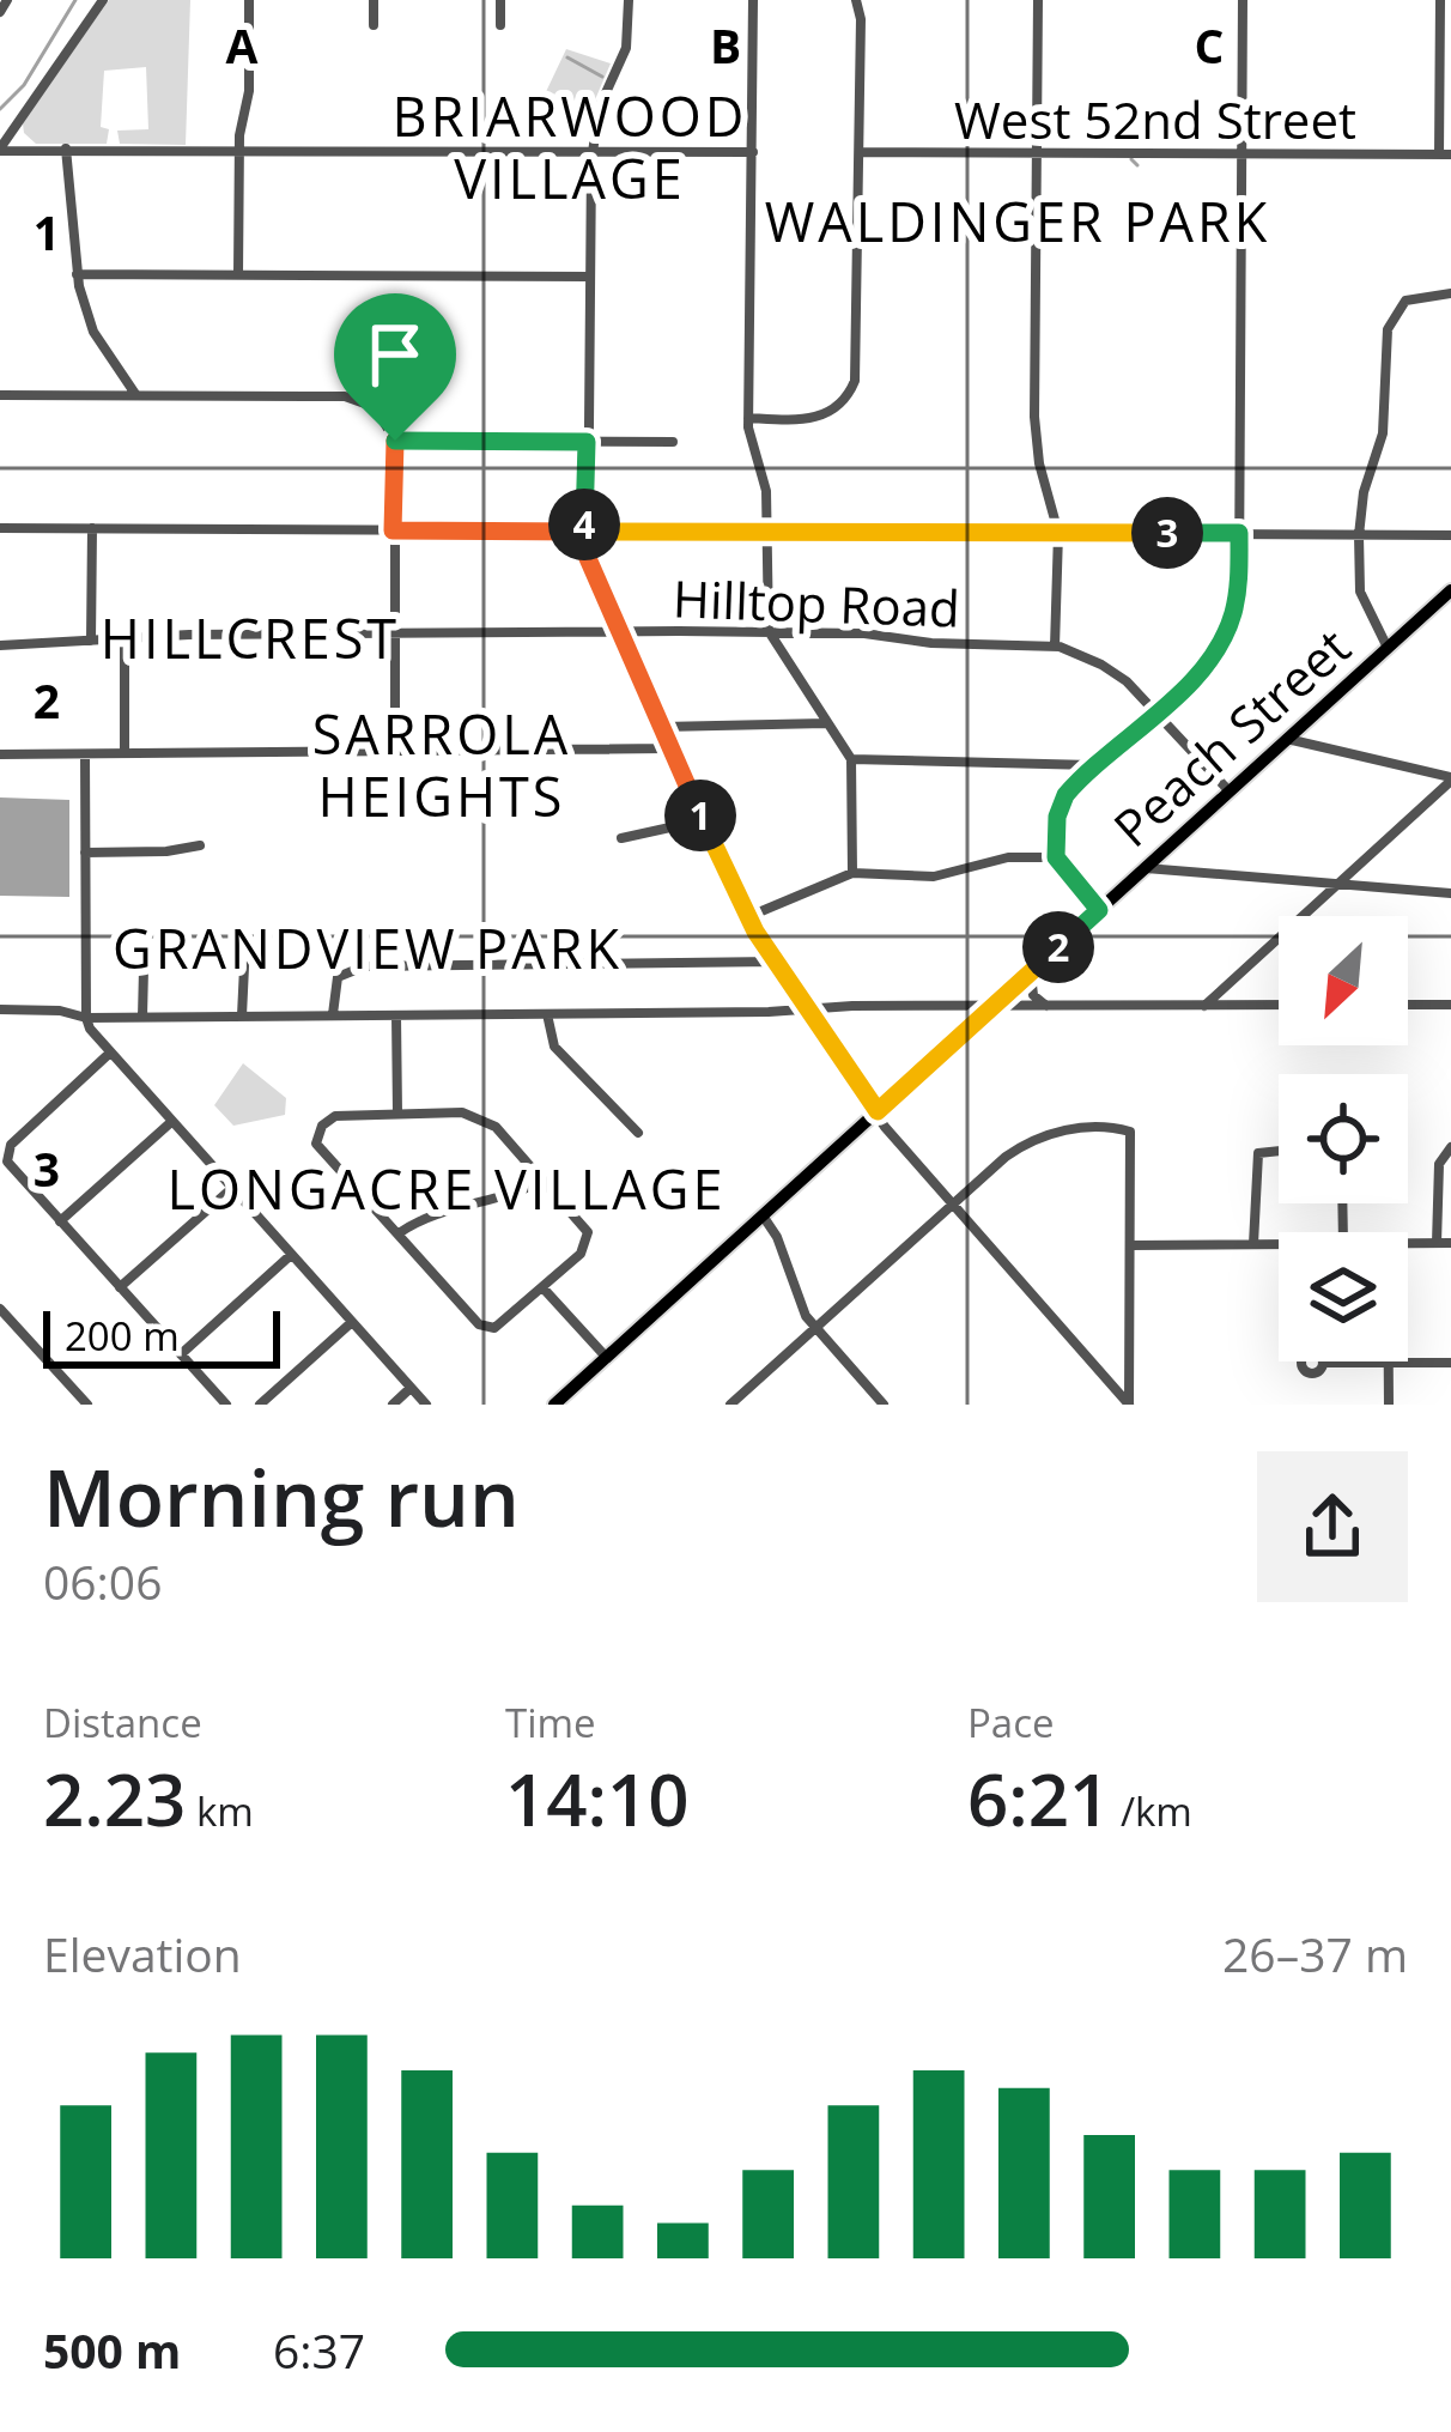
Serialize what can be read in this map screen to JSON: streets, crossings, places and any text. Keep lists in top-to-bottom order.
{
  "streets": {
    "main road": ["Peach Street"],
    "street": ["West 52nd Street", "Hilltop Road"]
  },
  "crossings": [
    ["Hilltop Road", "Peach Street"]
  ],
  "districts": [
    "BRIARWOOD VILLAGE",
    "WALDINGER PARK",
    "HILLCREST",
    "SARROLA HEIGHTS",
    "GRANDVIEW PARK",
    "LONGACRE VILLAGE"
  ],
  "scale_bar": "200 m",
  "north": "bottom left",
  "page": {
    "pins": [
      "4",
      "3",
      "1",
      "2"
    ],
    "scale": "200 m",
    "heading": ["Morning run", "06:06"],
    "stats": [
      ["Distance", "2.23 km"],
      ["Time", "14:10"],
      ["Pace", "6:21 /km"]
    ],
    "chart": ["Elevation", "26–37 m"],
    "list": [
      {
        "name": "500 m",
        "note": "6:37"
      }
    ]
  },
  "grid": {
    "columns": ["A", "B", "C"],
    "rows": ["1", "2", "3"]
  }
}
